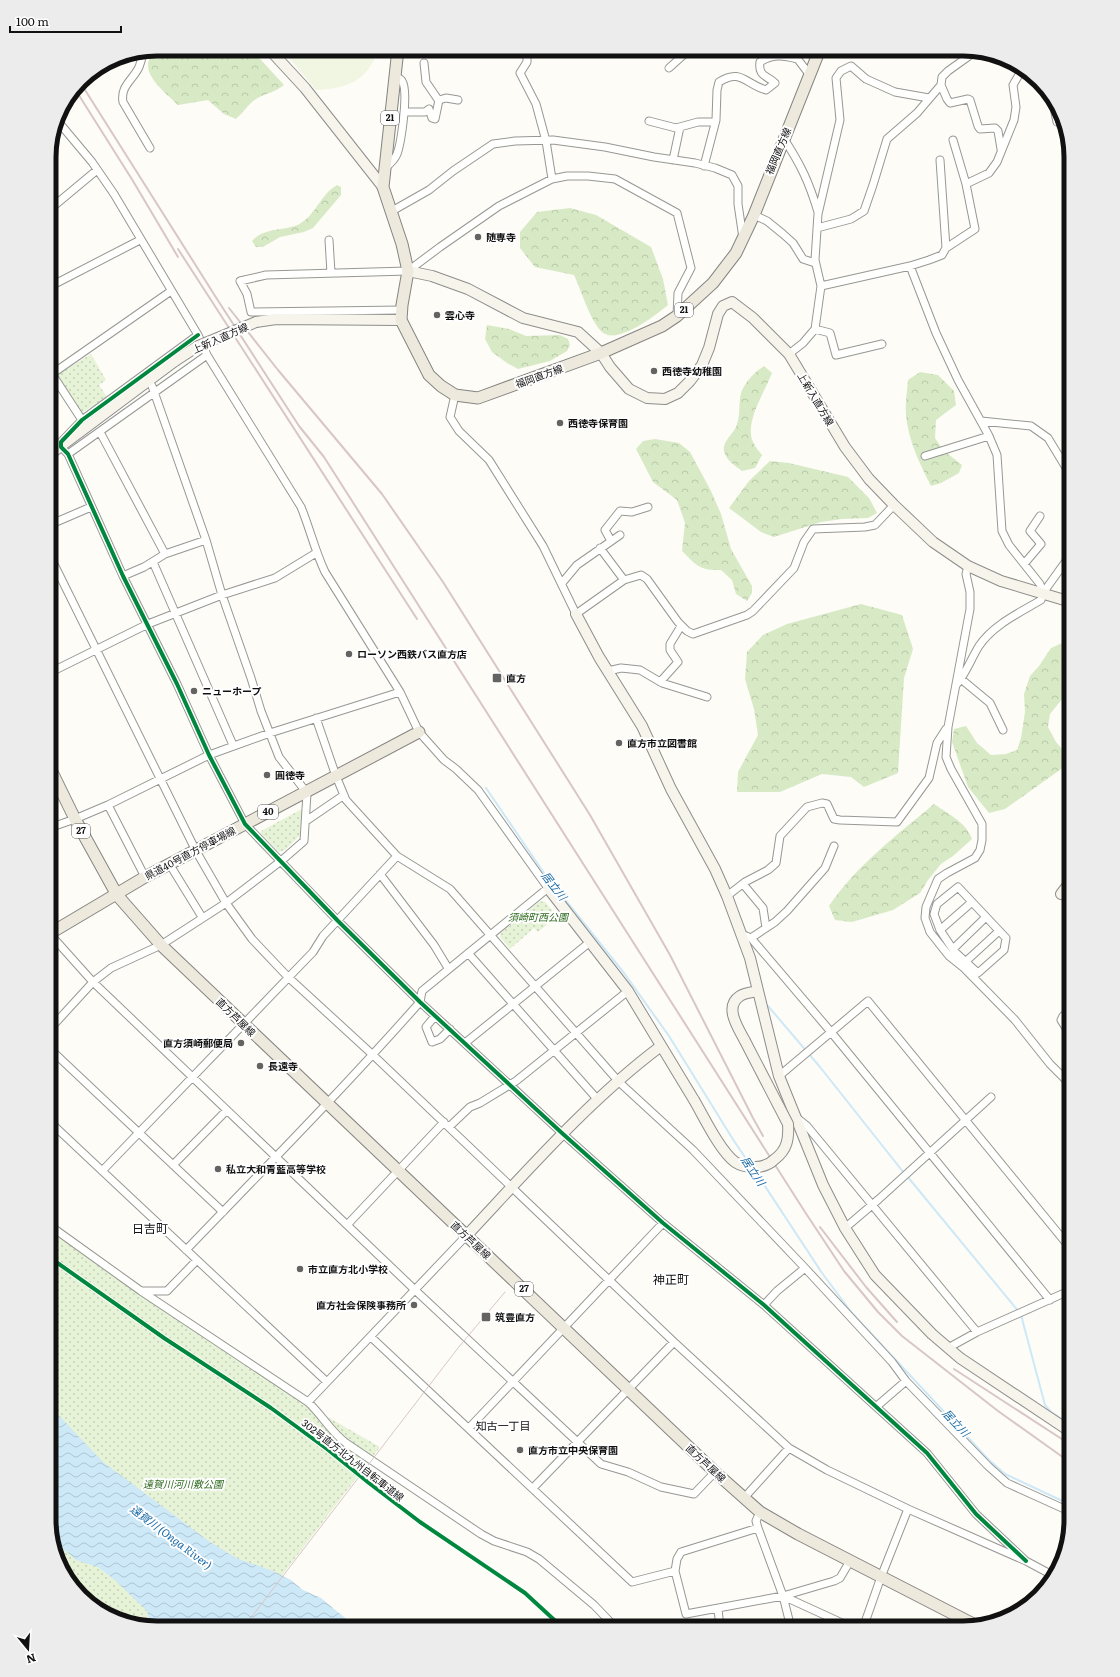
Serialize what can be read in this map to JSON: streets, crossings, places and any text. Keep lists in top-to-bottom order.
{
  "streets": {
    "main road": [
      "21",
      "福岡直方線",
      "40",
      "27",
      "県道40号直方停車場線",
      "直方芦屋線"
    ],
    "street": ["上新入直方線"],
    "cycle path": ["302号直方北九州自転車道線"]
  },
  "crossings": [
    ["21", "福岡直方線"],
    ["21", "上新入直方線"],
    ["福岡直方線", "上新入直方線"],
    ["県道40号直方停車場線", "直方芦屋線"]
  ],
  "districts": ["日吉町", "神正町", "知古一丁目"],
  "water": ["居立川", "遠賀川 (Onga River)"],
  "parks": ["須崎町西公園", "遠賀川河川敷公園"],
  "places": {
    "other": [
      "随専寺",
      "雲心寺",
      "西徳寺幼稚園",
      "西徳寺保育園",
      "ローソン西鉄バス直方店",
      "ニューホープ",
      "直方市立図書館",
      "圓徳寺",
      "直方須崎郵便局",
      "長遠寺",
      "私立大和青藍高等学校",
      "市立直方北小学校",
      "直方社会保険事務所",
      "直方市立中央保育園"
    ],
    "transit": ["直方", "筑豊直方"]
  },
  "scale_bar": "100 m",
  "north": "bottom"
}
